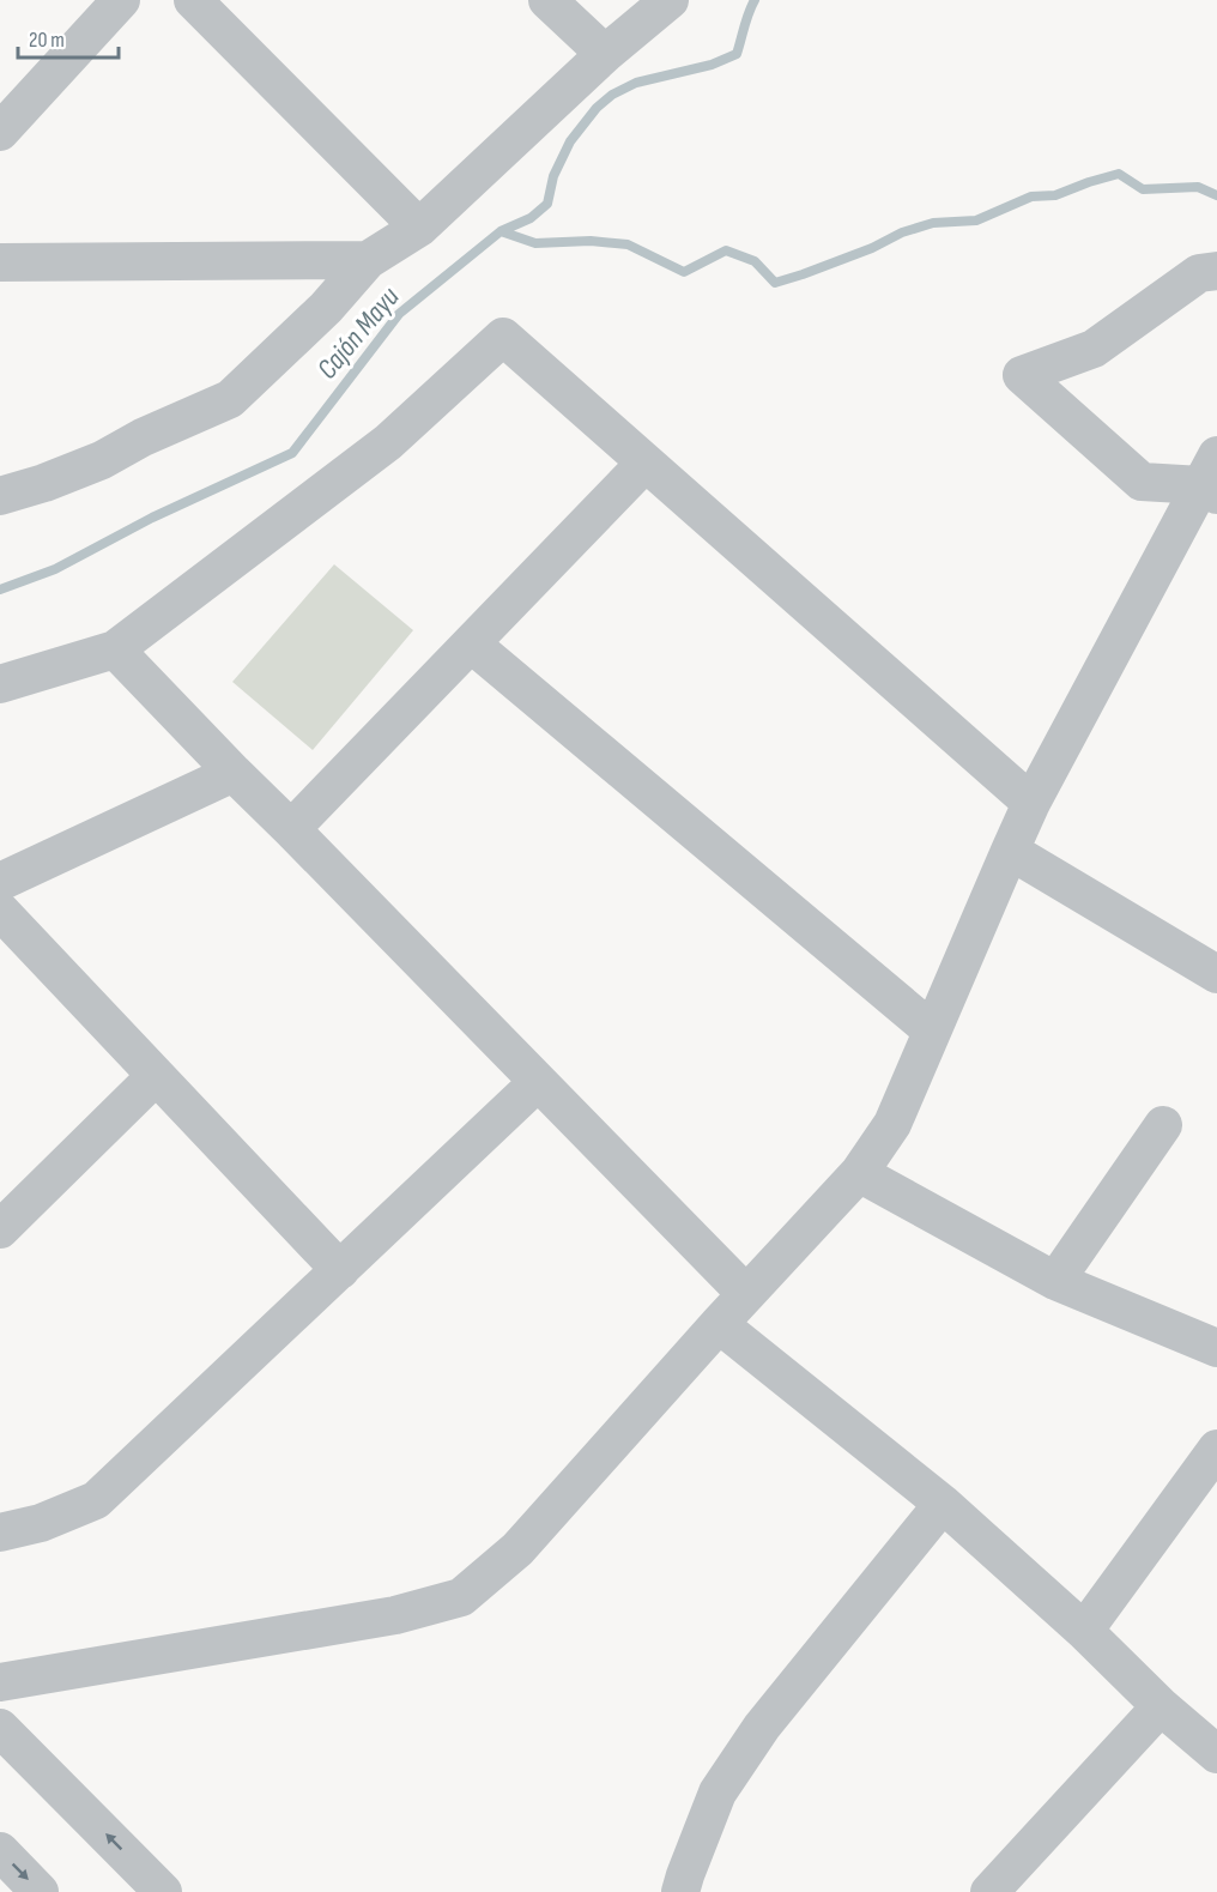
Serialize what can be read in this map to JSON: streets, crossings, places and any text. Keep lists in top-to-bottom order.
{
  "water": ["Cajón Mayu"],
  "scale_bar": "20 m"
}
